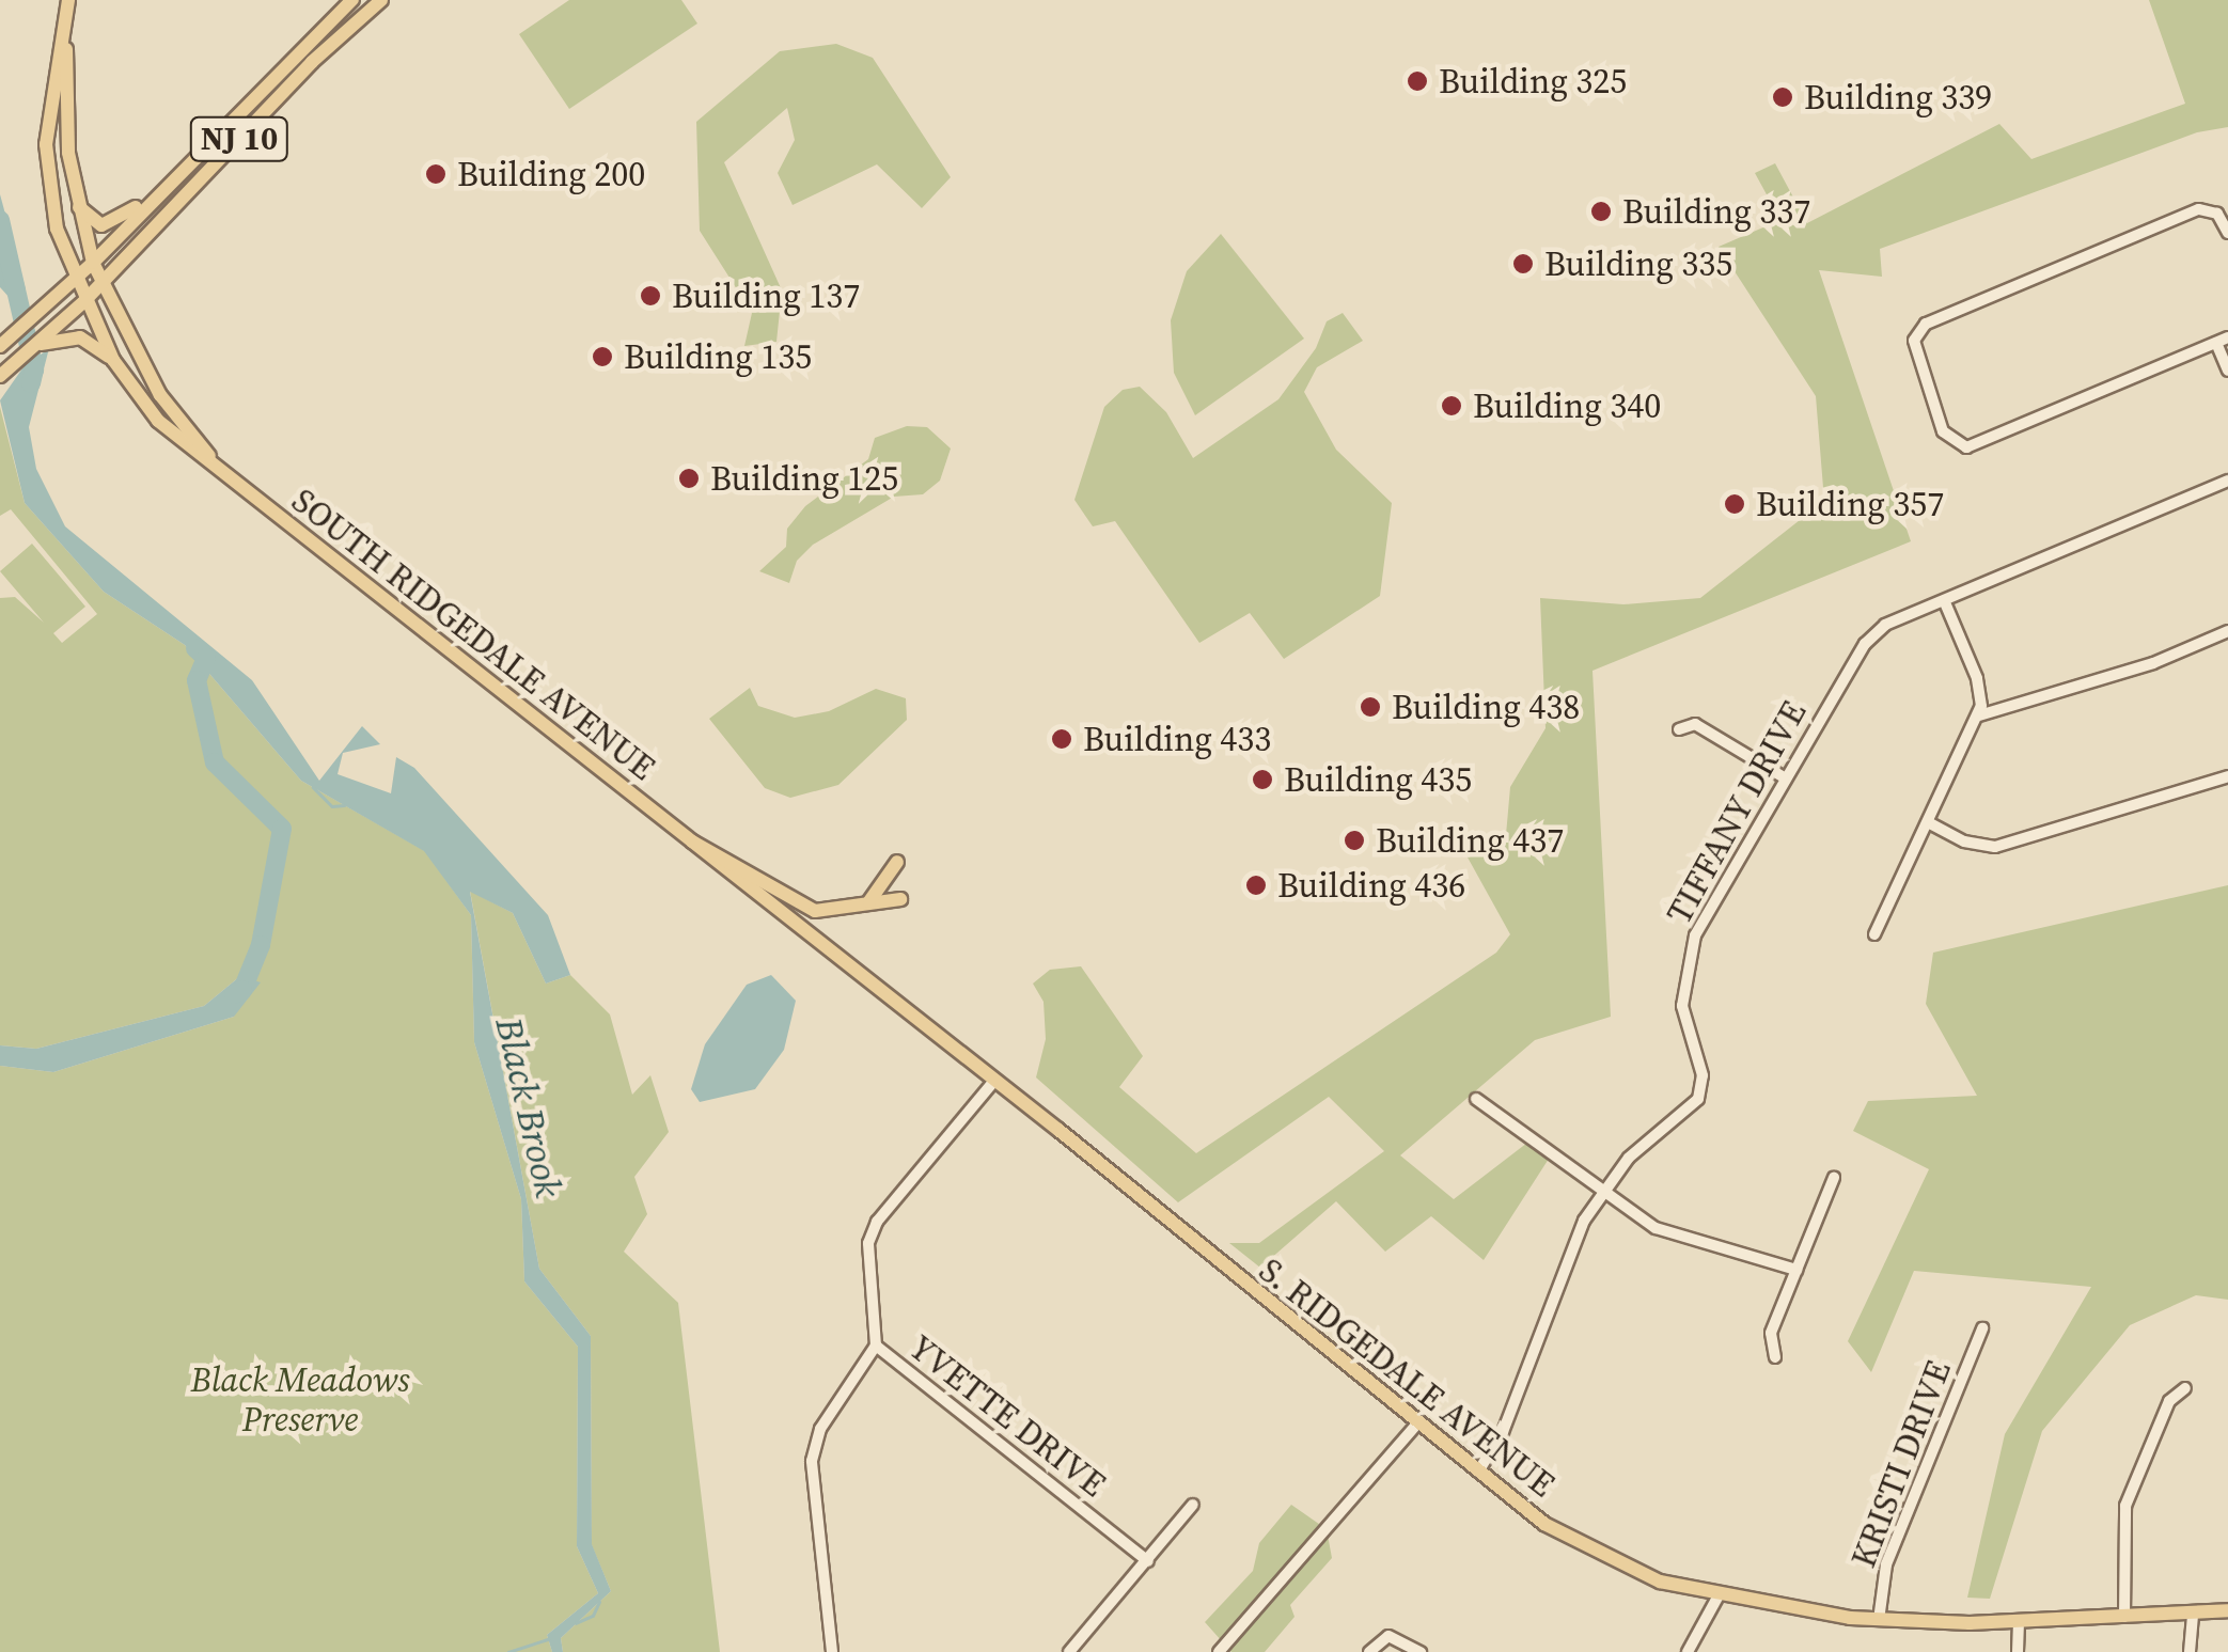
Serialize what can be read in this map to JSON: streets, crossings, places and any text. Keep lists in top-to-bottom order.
{
  "streets": {
    "main road": ["NJ 10", "SOUTH RIDGEDALE AVENUE", "S. RIDGEDALE AVENUE"],
    "street": ["TIFFANY DRIVE", "YVETTE DRIVE", "KRISTI DRIVE"]
  },
  "crossings": [
    ["NJ 10", "SOUTH RIDGEDALE AVENUE"],
    ["SOUTH RIDGEDALE AVENUE", "S. RIDGEDALE AVENUE"],
    ["TIFFANY DRIVE", "S. RIDGEDALE AVENUE"],
    ["S. RIDGEDALE AVENUE", "YVETTE DRIVE"],
    ["S. RIDGEDALE AVENUE", "KRISTI DRIVE"]
  ],
  "water": ["Black Brook"],
  "parks": ["Black Meadows Preserve"],
  "places": [
    "Building 325",
    "Building 339",
    "Building 200",
    "Building 337",
    "Building 335",
    "Building 137",
    "Building 135",
    "Building 340",
    "Building 125",
    "Building 357",
    "Building 438",
    "Building 433",
    "Building 435",
    "Building 437",
    "Building 436"
  ]
}
